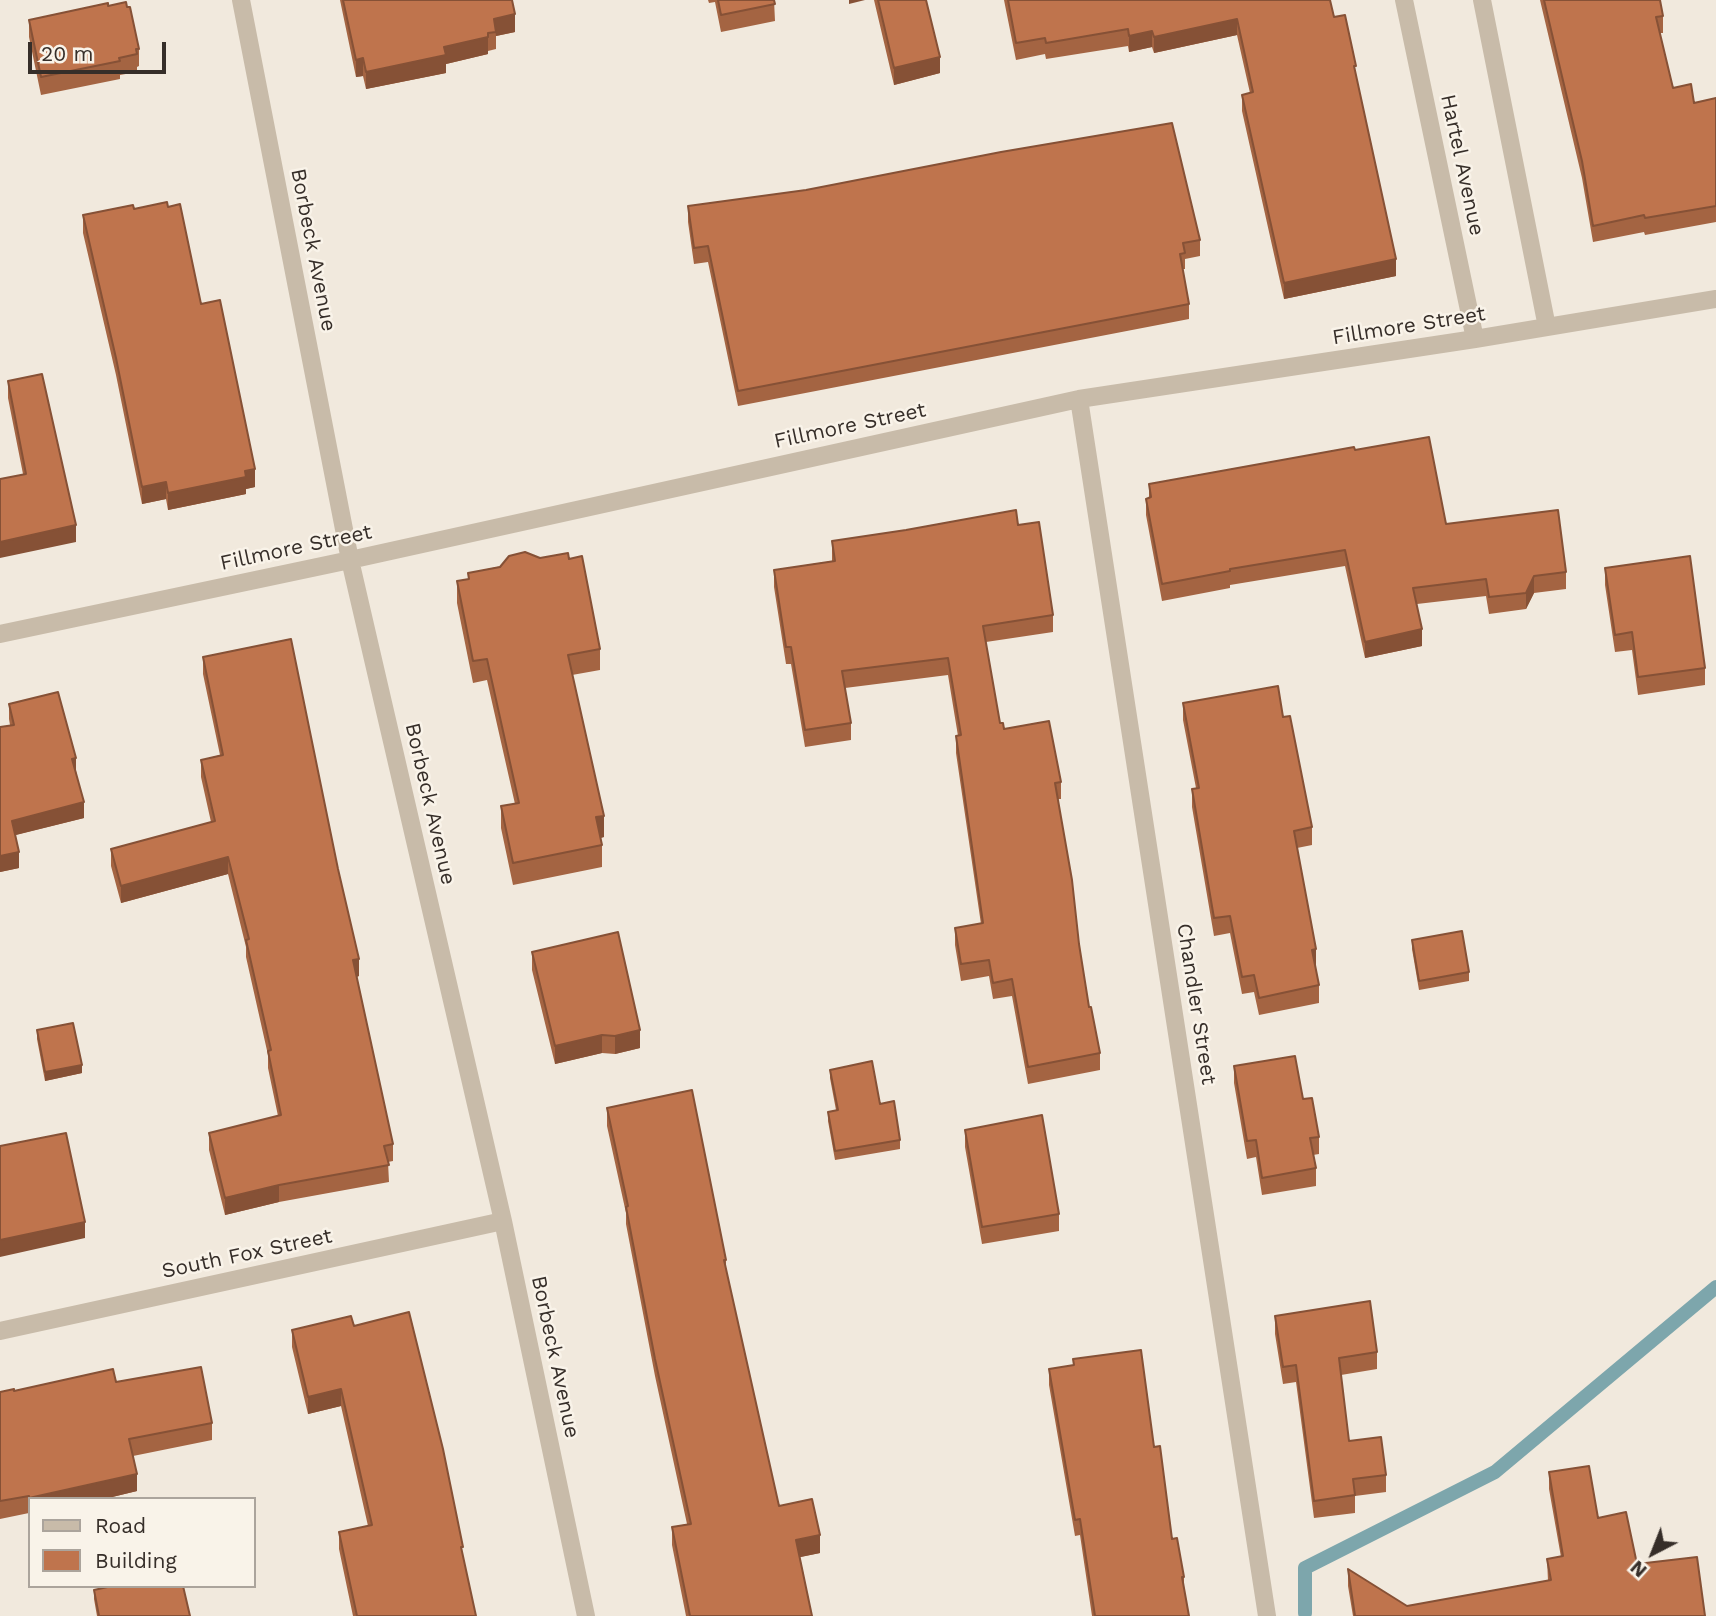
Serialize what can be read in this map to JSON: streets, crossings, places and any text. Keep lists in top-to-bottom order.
{
  "streets": {
    "street": [
      "Hartel Avenue",
      "Borbeck Avenue",
      "Fillmore Street",
      "Chandler Street",
      "South Fox Street"
    ]
  },
  "crossings": [
    ["Hartel Avenue", "Fillmore Street"],
    ["Borbeck Avenue", "Fillmore Street"],
    ["Borbeck Avenue", "South Fox Street"],
    ["Fillmore Street", "Chandler Street"]
  ],
  "legend": ["Road", "Building"],
  "scale_bar": "20 m",
  "north": "bottom left"
}
